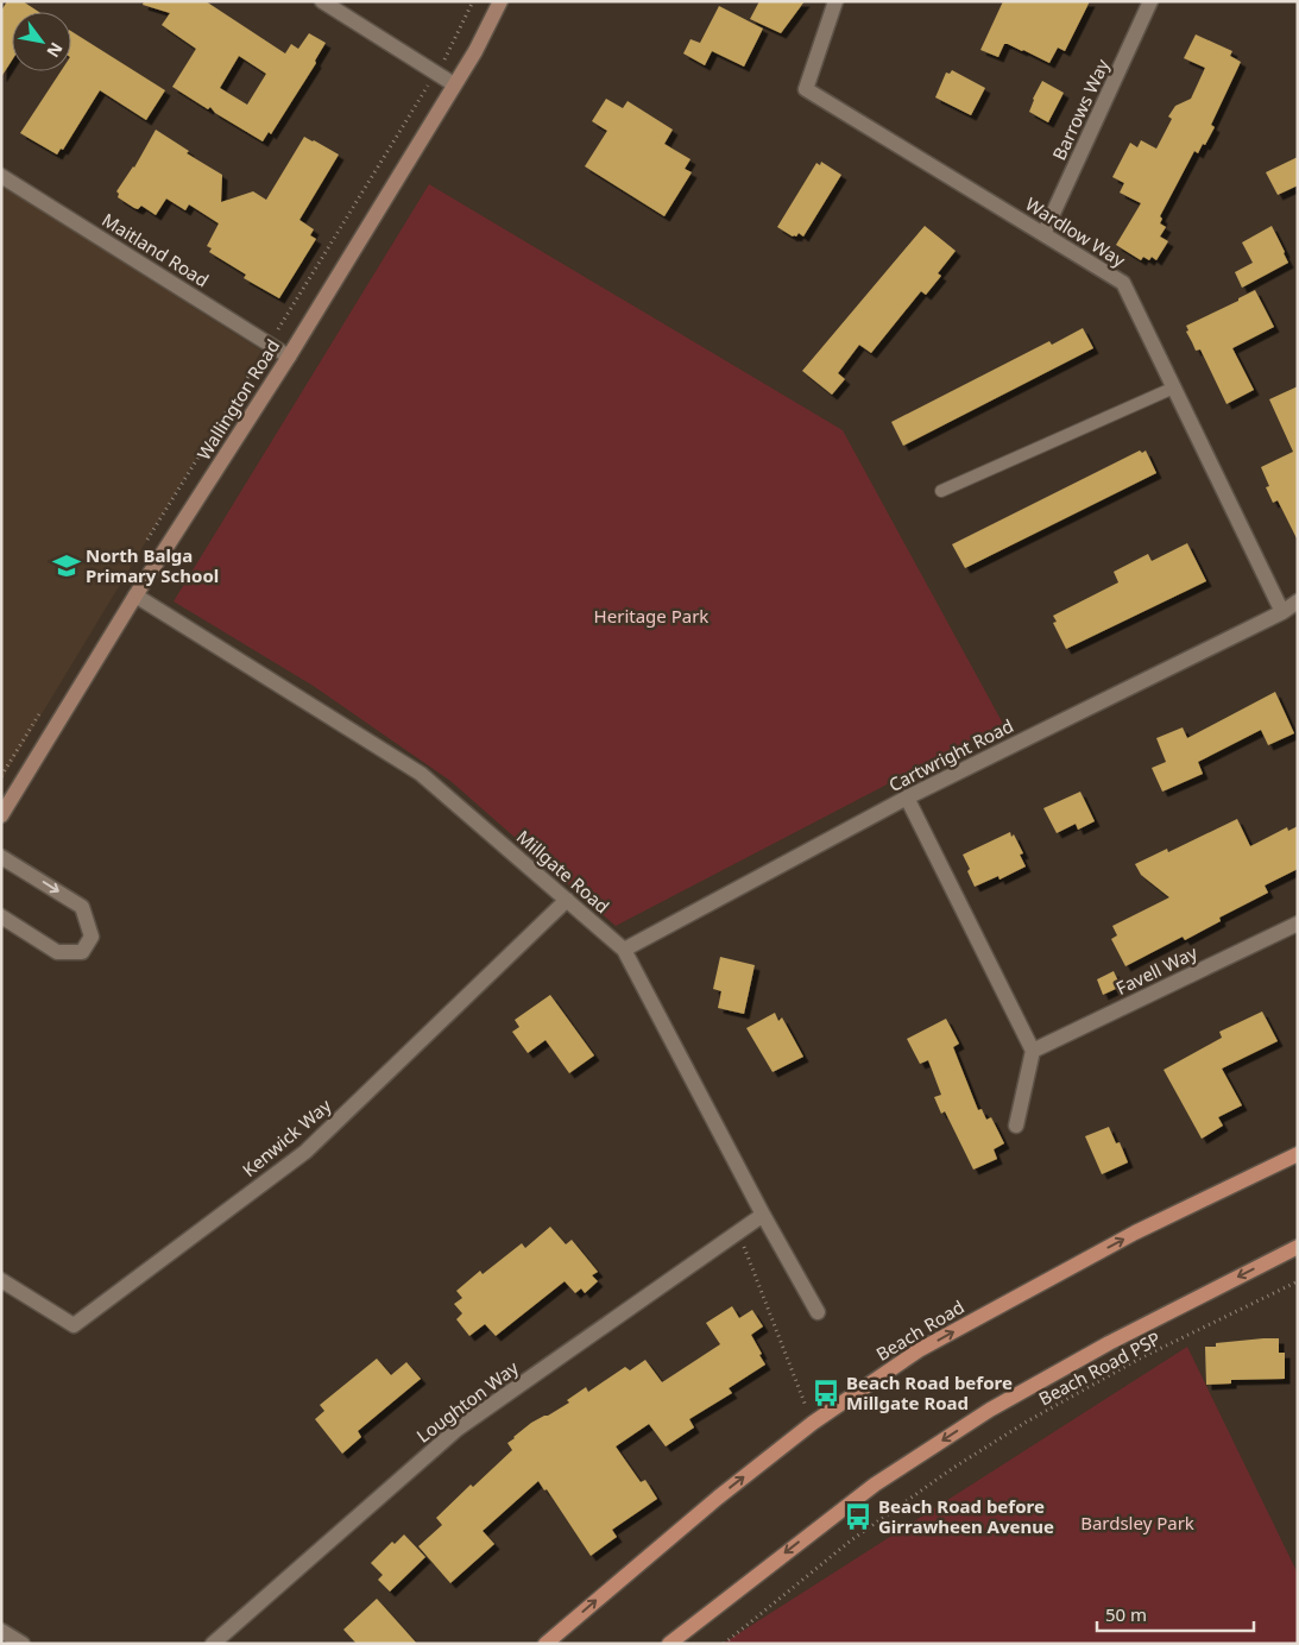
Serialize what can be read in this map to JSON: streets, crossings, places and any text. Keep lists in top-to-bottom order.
{
  "streets": {
    "main road": ["Beach Road"],
    "street": [
      "Barrows Way",
      "Wardlow Way",
      "Maitland Road",
      "Wallington Road",
      "Cartwright Road",
      "Millgate Road",
      "Favell Way",
      "Kenwick Way",
      "Loughton Way"
    ],
    "path": ["Beach Road PSP"]
  },
  "crossings": [
    ["Barrows Way", "Wardlow Way"],
    ["Wardlow Way", "Cartwright Road"],
    ["Maitland Road", "Wallington Road"],
    ["Wallington Road", "Millgate Road"],
    ["Cartwright Road", "Millgate Road"],
    ["Millgate Road", "Kenwick Way"],
    ["Millgate Road", "Loughton Way"]
  ],
  "parks": ["Heritage Park", "Bardsley Park"],
  "places": {
    "school or university": ["North Balga Primary School"],
    "bus stop": ["Beach Road before Millgate Road", "Beach Road before Girrawheen Avenue"]
  },
  "scale_bar": "50 m",
  "north": "bottom right"
}
